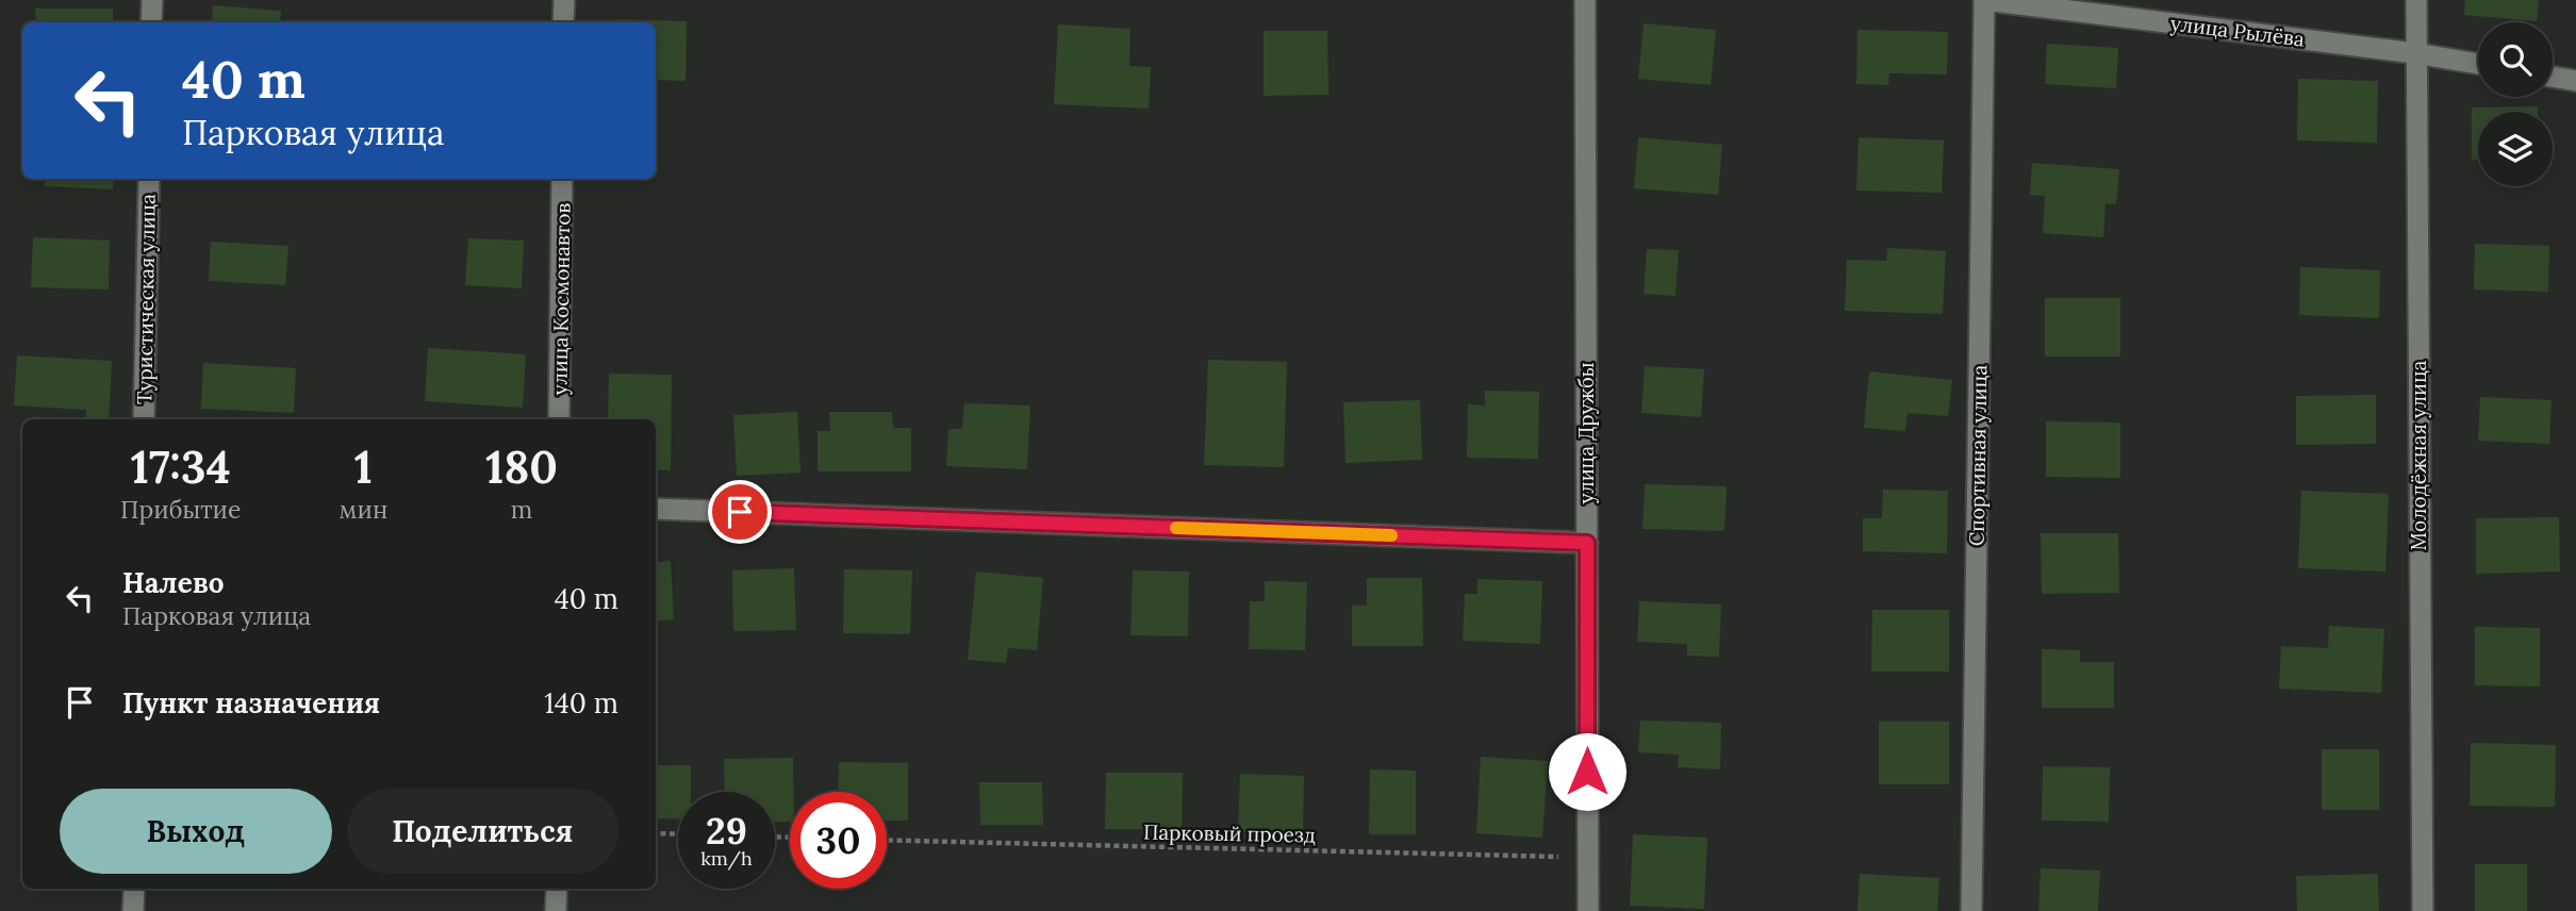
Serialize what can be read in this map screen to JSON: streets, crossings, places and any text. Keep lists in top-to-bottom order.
{
  "streets": {
    "street": [
      "улица Рылёва",
      "Туристическая улица",
      "улица Космонавтов",
      "улица Дружбы",
      "Спортивная улица",
      "Молодёжная улица"
    ],
    "path": ["Парковый проезд"]
  },
  "crossings": [
    ["улица Рылёва", "Спортивная улица"],
    ["улица Рылёва", "Молодёжная улица"],
    ["улица Дружбы", "Парковый проезд"]
  ],
  "page": {
    "turn": ["40 m", "Парковая улица"],
    "eta": [
      "17:34",
      "Прибытие",
      "1",
      "мин",
      "180",
      "m"
    ],
    "list": [
      {
        "name": "Налево",
        "note": "Парковая улица",
        "value": "40 m"
      },
      {
        "name": "Пункт назначения",
        "value": "140 m"
      }
    ],
    "buttons": ["Выход", "Поделиться"],
    "speed": "29 km/h",
    "limit": "30"
  }
}
